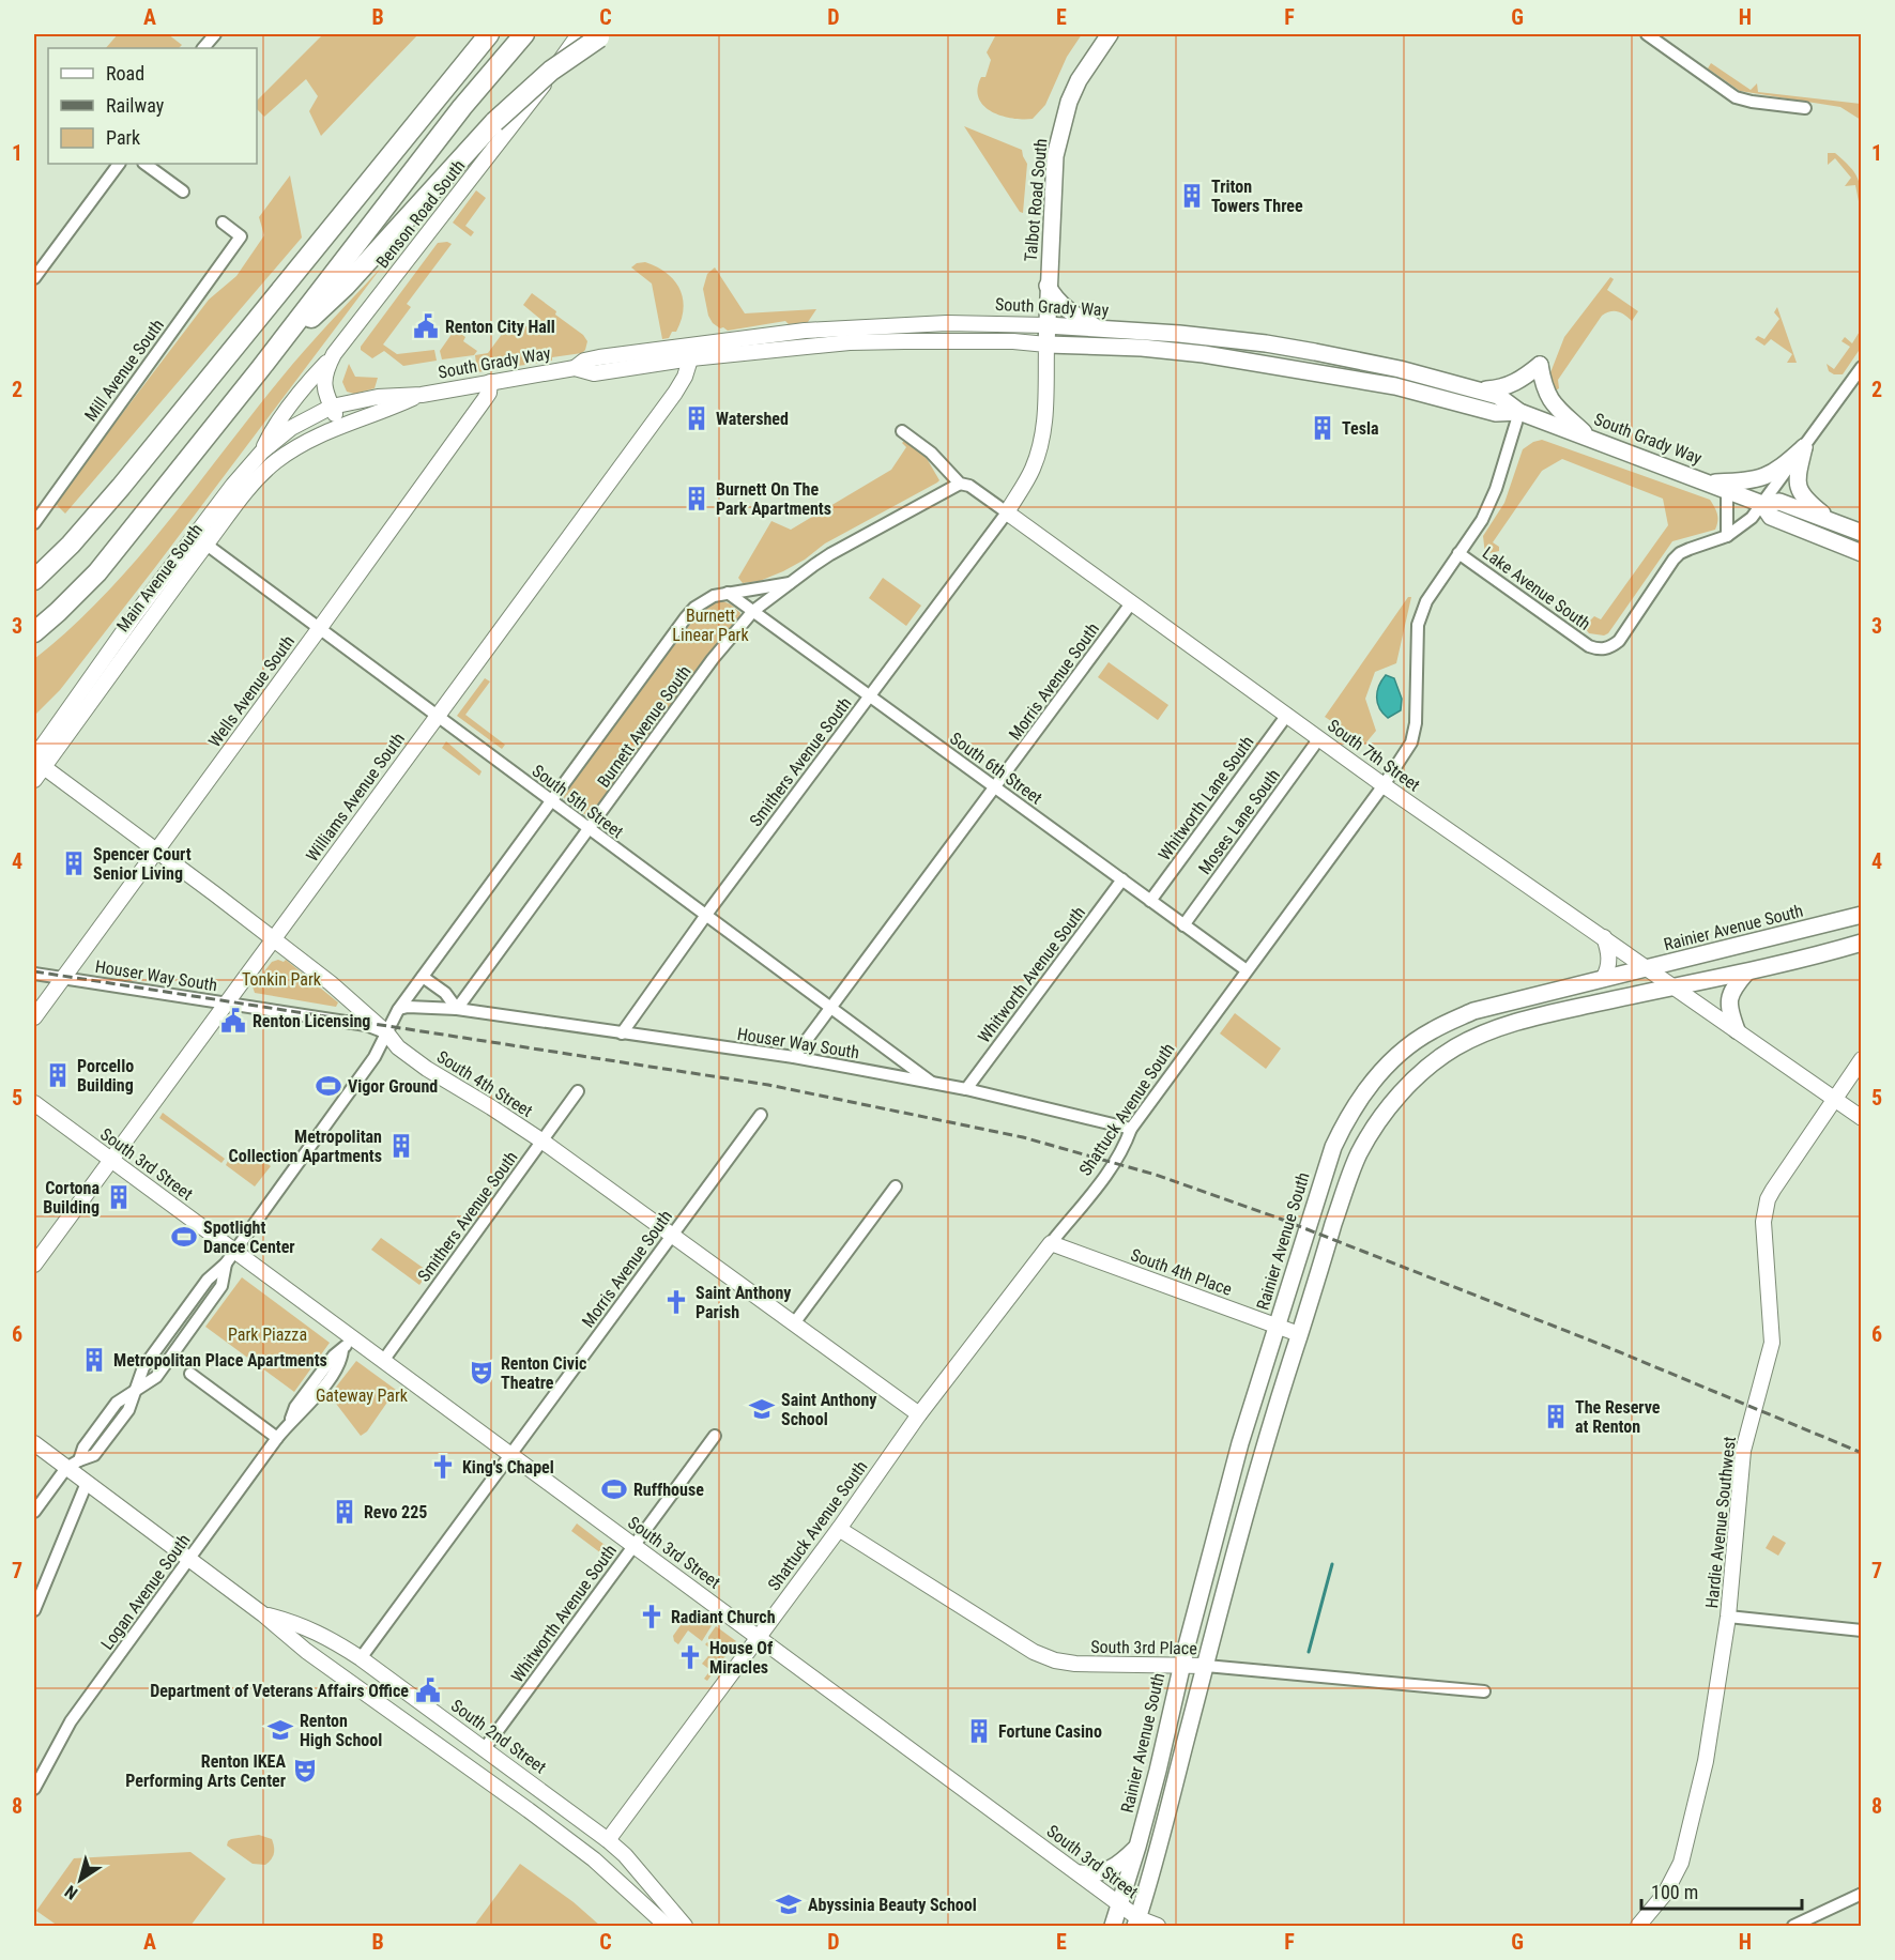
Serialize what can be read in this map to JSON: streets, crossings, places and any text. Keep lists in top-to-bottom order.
{
  "streets": {
    "main road": ["Talbot Road South", "South Grady Way", "Rainier Avenue South"],
    "street": [
      "Benson Road South",
      "Mill Avenue South",
      "Main Avenue South",
      "Lake Avenue South",
      "Morris Avenue South",
      "Wells Avenue South",
      "Burnett Avenue South",
      "South 7th Street",
      "Smithers Avenue South",
      "South 6th Street",
      "Williams Avenue South",
      "Whitworth Lane South",
      "South 5th Street",
      "Moses Lane South",
      "Whitworth Avenue South",
      "Houser Way South",
      "South 4th Street",
      "Shattuck Avenue South",
      "South 3rd Street",
      "South 4th Place",
      "Hardie Avenue Southwest",
      "Logan Avenue South",
      "South 3rd Place",
      "South 2nd Street"
    ]
  },
  "crossings": [
    ["Talbot Road South", "South Grady Way"],
    ["Benson Road South", "South Grady Way"],
    ["Benson Road South", "Main Avenue South"],
    ["South Grady Way", "Main Avenue South"],
    ["South Grady Way", "Lake Avenue South"],
    ["South Grady Way", "Wells Avenue South"],
    ["South Grady Way", "Williams Avenue South"],
    ["South Grady Way", "Shattuck Avenue South"],
    ["Main Avenue South", "South 5th Street"],
    ["Main Avenue South", "South 4th Street"],
    ["Lake Avenue South", "Shattuck Avenue South"],
    ["Morris Avenue South", "South 7th Street"],
    ["Morris Avenue South", "South 6th Street"],
    ["Morris Avenue South", "South 5th Street"],
    ["Morris Avenue South", "Houser Way South"],
    ["Morris Avenue South", "South 4th Street"],
    ["Morris Avenue South", "South 3rd Street"],
    ["Morris Avenue South", "South 2nd Street"],
    ["Wells Avenue South", "South 5th Street"],
    ["Wells Avenue South", "Houser Way South"],
    ["Wells Avenue South", "South 4th Street"],
    ["Burnett Avenue South", "South 7th Street"],
    ["Burnett Avenue South", "South 6th Street"],
    ["Burnett Avenue South", "South 5th Street"],
    ["Burnett Avenue South", "Houser Way South"],
    ["Burnett Avenue South", "South 4th Street"],
    ["Burnett Avenue South", "South 3rd Street"],
    ["Burnett Avenue South", "South 2nd Street"],
    ["South 7th Street", "Smithers Avenue South"],
    ["South 7th Street", "Whitworth Lane South"],
    ["South 7th Street", "Moses Lane South"],
    ["South 7th Street", "Rainier Avenue South"],
    ["South 7th Street", "Shattuck Avenue South"],
    ["South 7th Street", "Hardie Avenue Southwest"],
    ["Smithers Avenue South", "South 6th Street"],
    ["Smithers Avenue South", "South 5th Street"],
    ["Smithers Avenue South", "Houser Way South"],
    ["Smithers Avenue South", "South 4th Street"],
    ["Smithers Avenue South", "South 3rd Street"],
    ["South 6th Street", "Whitworth Lane South"],
    ["South 6th Street", "Moses Lane South"],
    ["South 6th Street", "Whitworth Avenue South"],
    ["South 6th Street", "Shattuck Avenue South"],
    ["Williams Avenue South", "South 5th Street"],
    ["Williams Avenue South", "Houser Way South"],
    ["Williams Avenue South", "South 4th Street"],
    ["Williams Avenue South", "South 3rd Street"],
    ["South 5th Street", "Houser Way South"],
    ["Rainier Avenue South", "South 3rd Street"],
    ["Rainier Avenue South", "South 4th Place"],
    ["Rainier Avenue South", "South 3rd Place"],
    ["Whitworth Avenue South", "Houser Way South"],
    ["Whitworth Avenue South", "South 3rd Street"],
    ["Whitworth Avenue South", "South 2nd Street"],
    ["Houser Way South", "South 4th Street"],
    ["Houser Way South", "Shattuck Avenue South"],
    ["South 4th Street", "Shattuck Avenue South"],
    ["Shattuck Avenue South", "South 3rd Street"],
    ["Shattuck Avenue South", "South 4th Place"],
    ["Shattuck Avenue South", "South 3rd Place"],
    ["Shattuck Avenue South", "South 2nd Street"],
    ["South 3rd Street", "Logan Avenue South"],
    ["Logan Avenue South", "South 2nd Street"]
  ],
  "parks": [
    "Burnett Linear Park",
    "Tonkin Park",
    "Park Piazza",
    "Gateway Park"
  ],
  "places": {
    "building": [
      "Triton Towers Three",
      "Watershed",
      "Tesla",
      "Burnett On The Park Apartments",
      "Spencer Court Senior Living",
      "Porcello Building",
      "Metropolitan Collection Apartments",
      "Cortona Building",
      "Metropolitan Place Apartments",
      "The Reserve at Renton",
      "Revo 225",
      "Fortune Casino"
    ],
    "public building": ["Renton City Hall", "Renton Licensing", "Department of Veterans Affairs Office"],
    "sports": ["Vigor Ground", "Spotlight Dance Center", "Ruffhouse"],
    "church": [
      "Saint Anthony Parish",
      "King's Chapel",
      "Radiant Church",
      "House Of Miracles"
    ],
    "theatre": ["Renton Civic Theatre", "Renton IKEA Performing Arts Center"],
    "school or university": ["Saint Anthony School", "Renton High School", "Abyssinia Beauty School"]
  },
  "legend": ["Road", "Railway", "Park"],
  "scale_bar": "100 m",
  "north": "bottom left",
  "grid": {
    "columns": [
      "A",
      "B",
      "C",
      "D",
      "E",
      "F",
      "G",
      "H"
    ],
    "rows": [
      "1",
      "2",
      "3",
      "4",
      "5",
      "6",
      "7",
      "8"
    ]
  }
}
